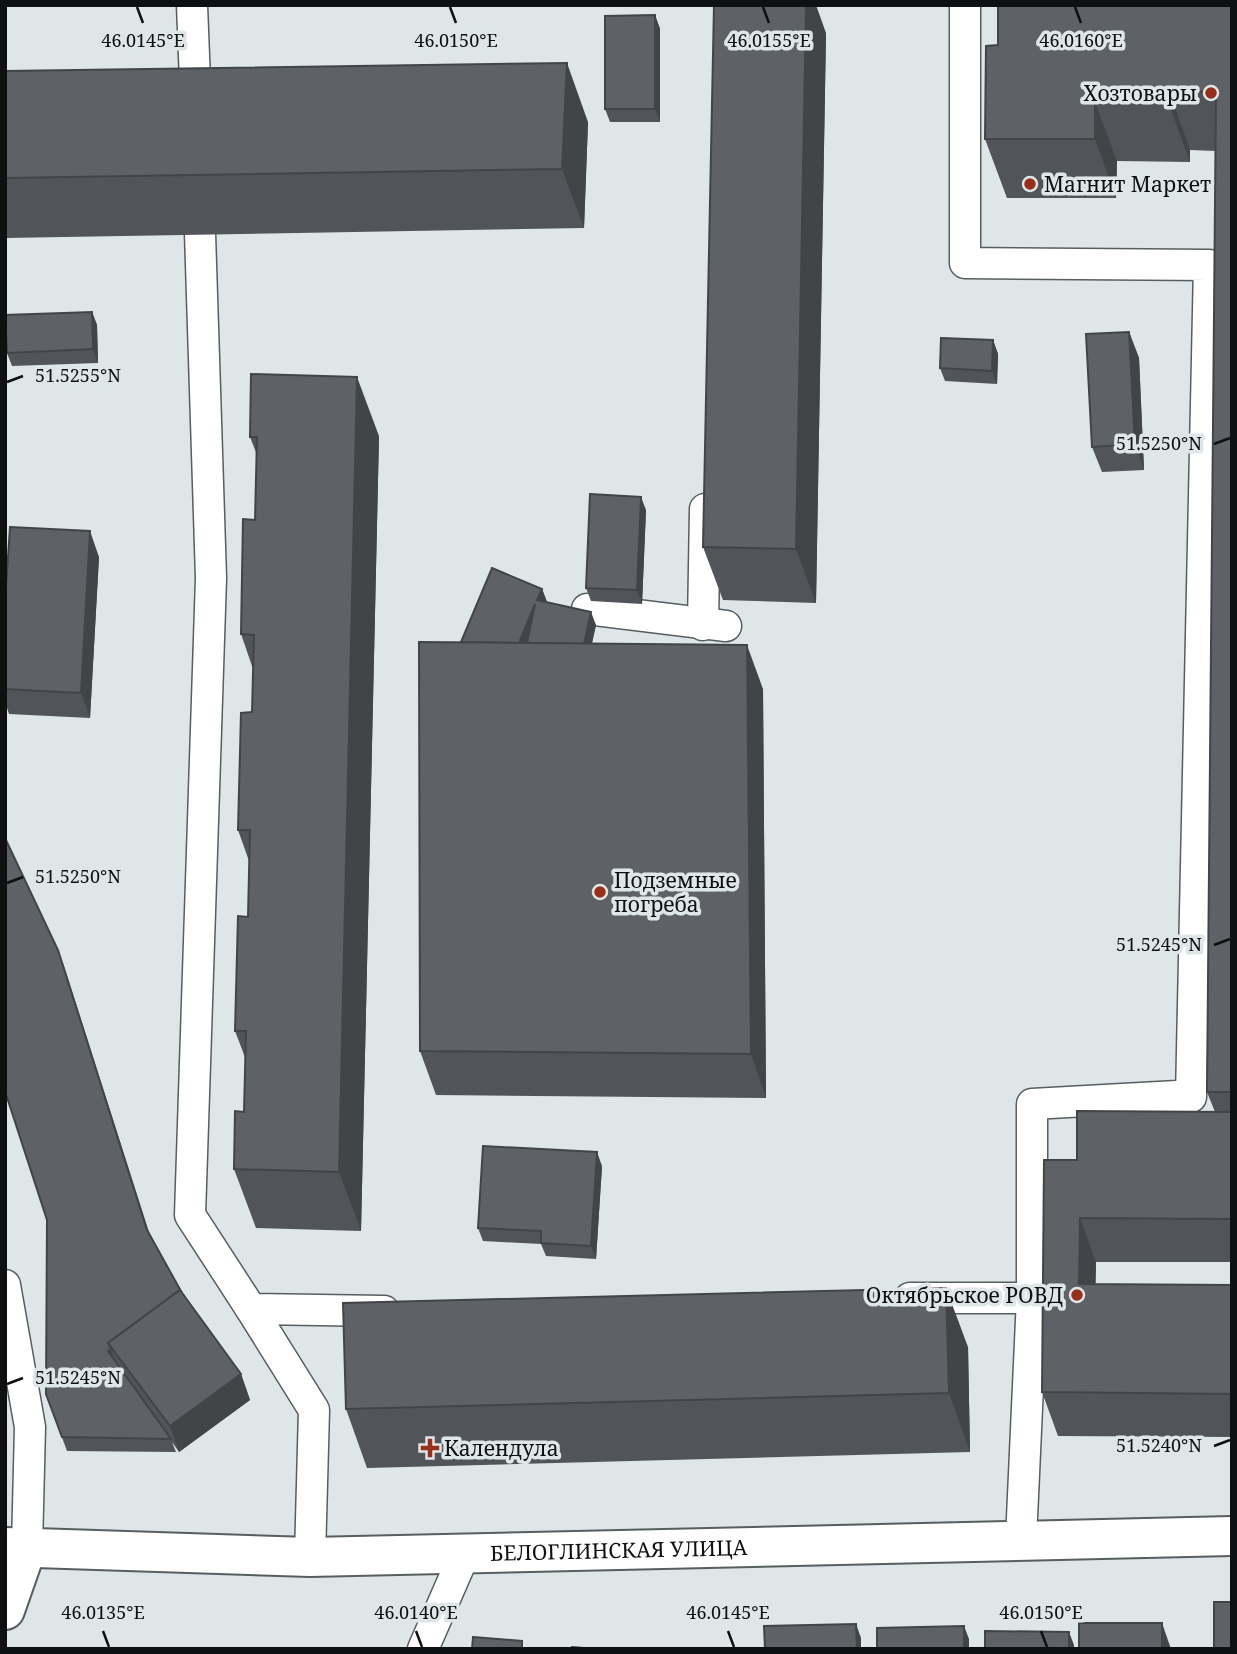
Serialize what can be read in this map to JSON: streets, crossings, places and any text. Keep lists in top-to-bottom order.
{
  "streets": {
    "street": ["БЕЛОГЛИНСКАЯ УЛИЦА"]
  },
  "places": {
    "other": [
      "Хозтовары",
      "Магнит Маркет",
      "Подземные погреба",
      "Октябрьское РОВД"
    ],
    "health": ["Календула"]
  },
  "coordinates": [
    "46.0145°E",
    "46.0150°E",
    "46.0155°E",
    "46.0160°E",
    "51.5255°N",
    "51.5250°N",
    "51.5245°N",
    "51.5240°N",
    "46.0135°E",
    "46.0140°E"
  ]
}
